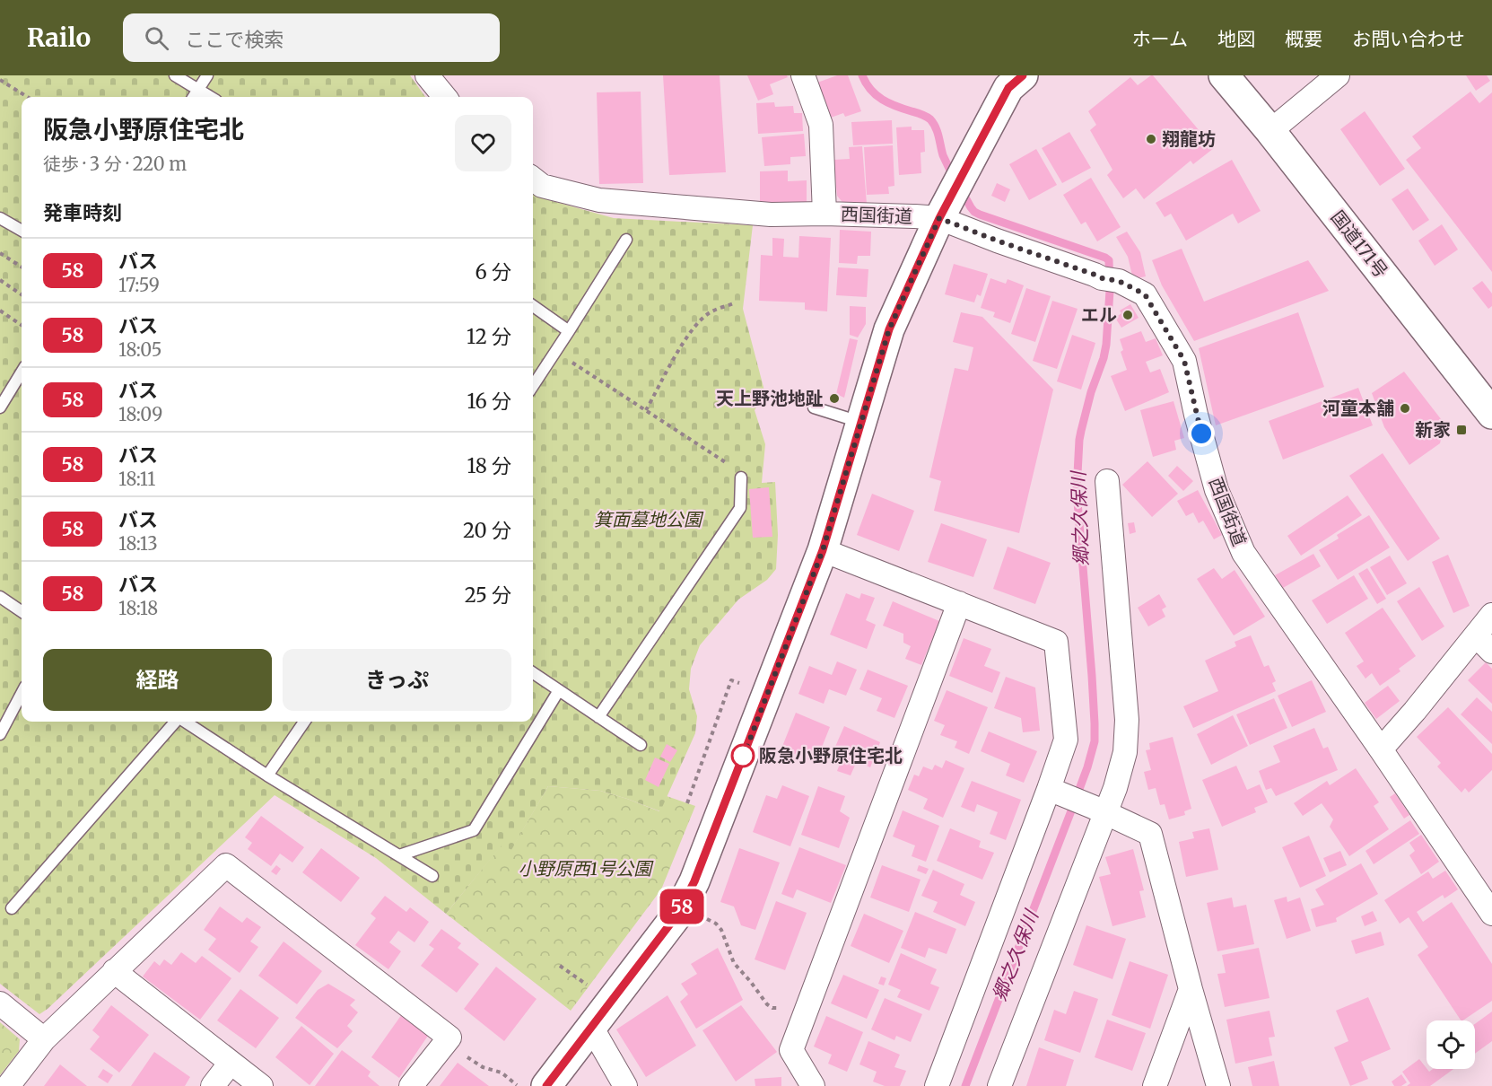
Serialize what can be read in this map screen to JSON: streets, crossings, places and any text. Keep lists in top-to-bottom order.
{
  "streets": {
    "main road": ["国道171号"],
    "street": ["西国街道"]
  },
  "water": ["郷之久保川"],
  "parks": ["箕面墓地公園", "小野原西1号公園"],
  "places": {
    "other": [
      "翔龍坊",
      "エル",
      "天上野池地趾",
      "河童本舗",
      "阪急小野原住宅北"
    ],
    "transit": ["新家"]
  },
  "lines": ["bus line 58"],
  "page": {
    "header": "Railo",
    "search": "ここで検索",
    "nav": [
      "ホーム",
      "地図",
      "概要",
      "お問い合わせ"
    ],
    "on_map": "58",
    "heading": [
      ["阪急小野原住宅北", "徒歩 · 3 分 · 220 m"],
      "発車時刻"
    ],
    "list": [
      {
        "mark": "58",
        "name": "バス",
        "note": "17:59",
        "value": "6 分"
      },
      {
        "mark": "58",
        "name": "バス",
        "note": "18:05",
        "value": "12 分"
      },
      {
        "mark": "58",
        "name": "バス",
        "note": "18:09",
        "value": "16 分"
      },
      {
        "mark": "58",
        "name": "バス",
        "note": "18:11",
        "value": "18 分"
      },
      {
        "mark": "58",
        "name": "バス",
        "note": "18:13",
        "value": "20 分"
      },
      {
        "mark": "58",
        "name": "バス",
        "note": "18:18",
        "value": "25 分"
      }
    ],
    "buttons": ["経路", "きっぷ"]
  }
}
